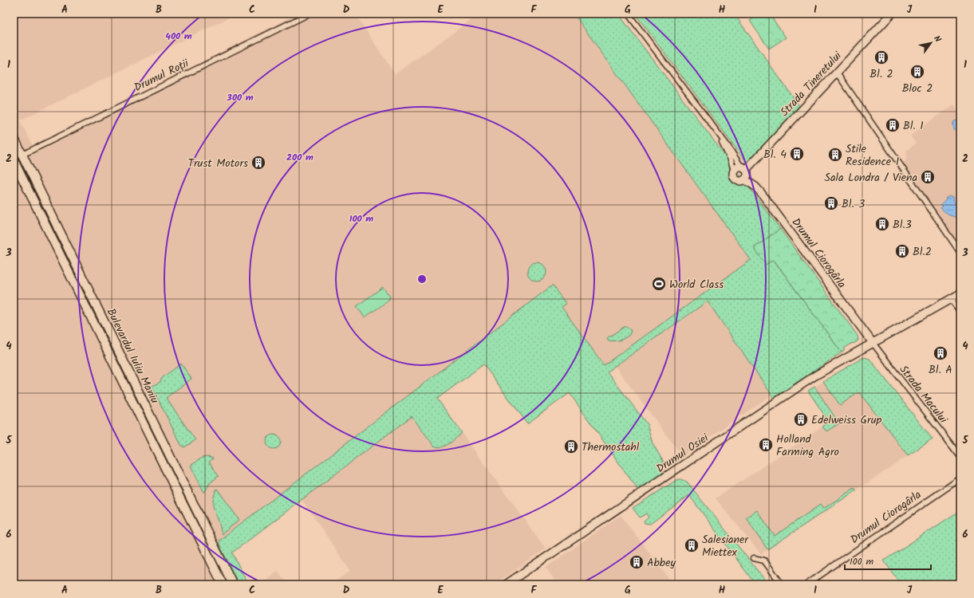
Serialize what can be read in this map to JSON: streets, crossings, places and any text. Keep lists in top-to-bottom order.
{
  "streets": {
    "main road": ["Bulevardul Iuliu Maniu"],
    "street": [
      "Drumul Roții",
      "Strada Tineretului",
      "Drumul Ciorogârla",
      "Strada Macului",
      "Drumul Osiei"
    ]
  },
  "crossings": [
    ["Drumul Roții", "Bulevardul Iuliu Maniu"],
    ["Strada Tineretului", "Drumul Ciorogârla"],
    ["Drumul Ciorogârla", "Strada Macului"],
    ["Drumul Ciorogârla", "Drumul Osiei"],
    ["Strada Macului", "Drumul Osiei"]
  ],
  "places": {
    "building": [
      "Bl. 2",
      "Bloc 2",
      "Bl. 1",
      "Bl. 4",
      "Stile Residence 1",
      "Trust Motors",
      "Sala Londra / Viena",
      "Bl. 3",
      "Bl.3",
      "Bl.2",
      "Bl. A",
      "Edelweiss Grup",
      "Holland Farming Agro",
      "Thermostahl",
      "Salesianer Miettex",
      "Abbey"
    ],
    "sports": ["World Class"]
  },
  "scale_bar": "100 m",
  "north": "top right",
  "grid": {
    "columns": [
      "A",
      "B",
      "C",
      "D",
      "E",
      "F",
      "G",
      "H",
      "I",
      "J"
    ],
    "rows": [
      "1",
      "2",
      "3",
      "4",
      "5",
      "6"
    ]
  },
  "rings": [
    "400 m",
    "300 m",
    "200 m",
    "100 m"
  ]
}
